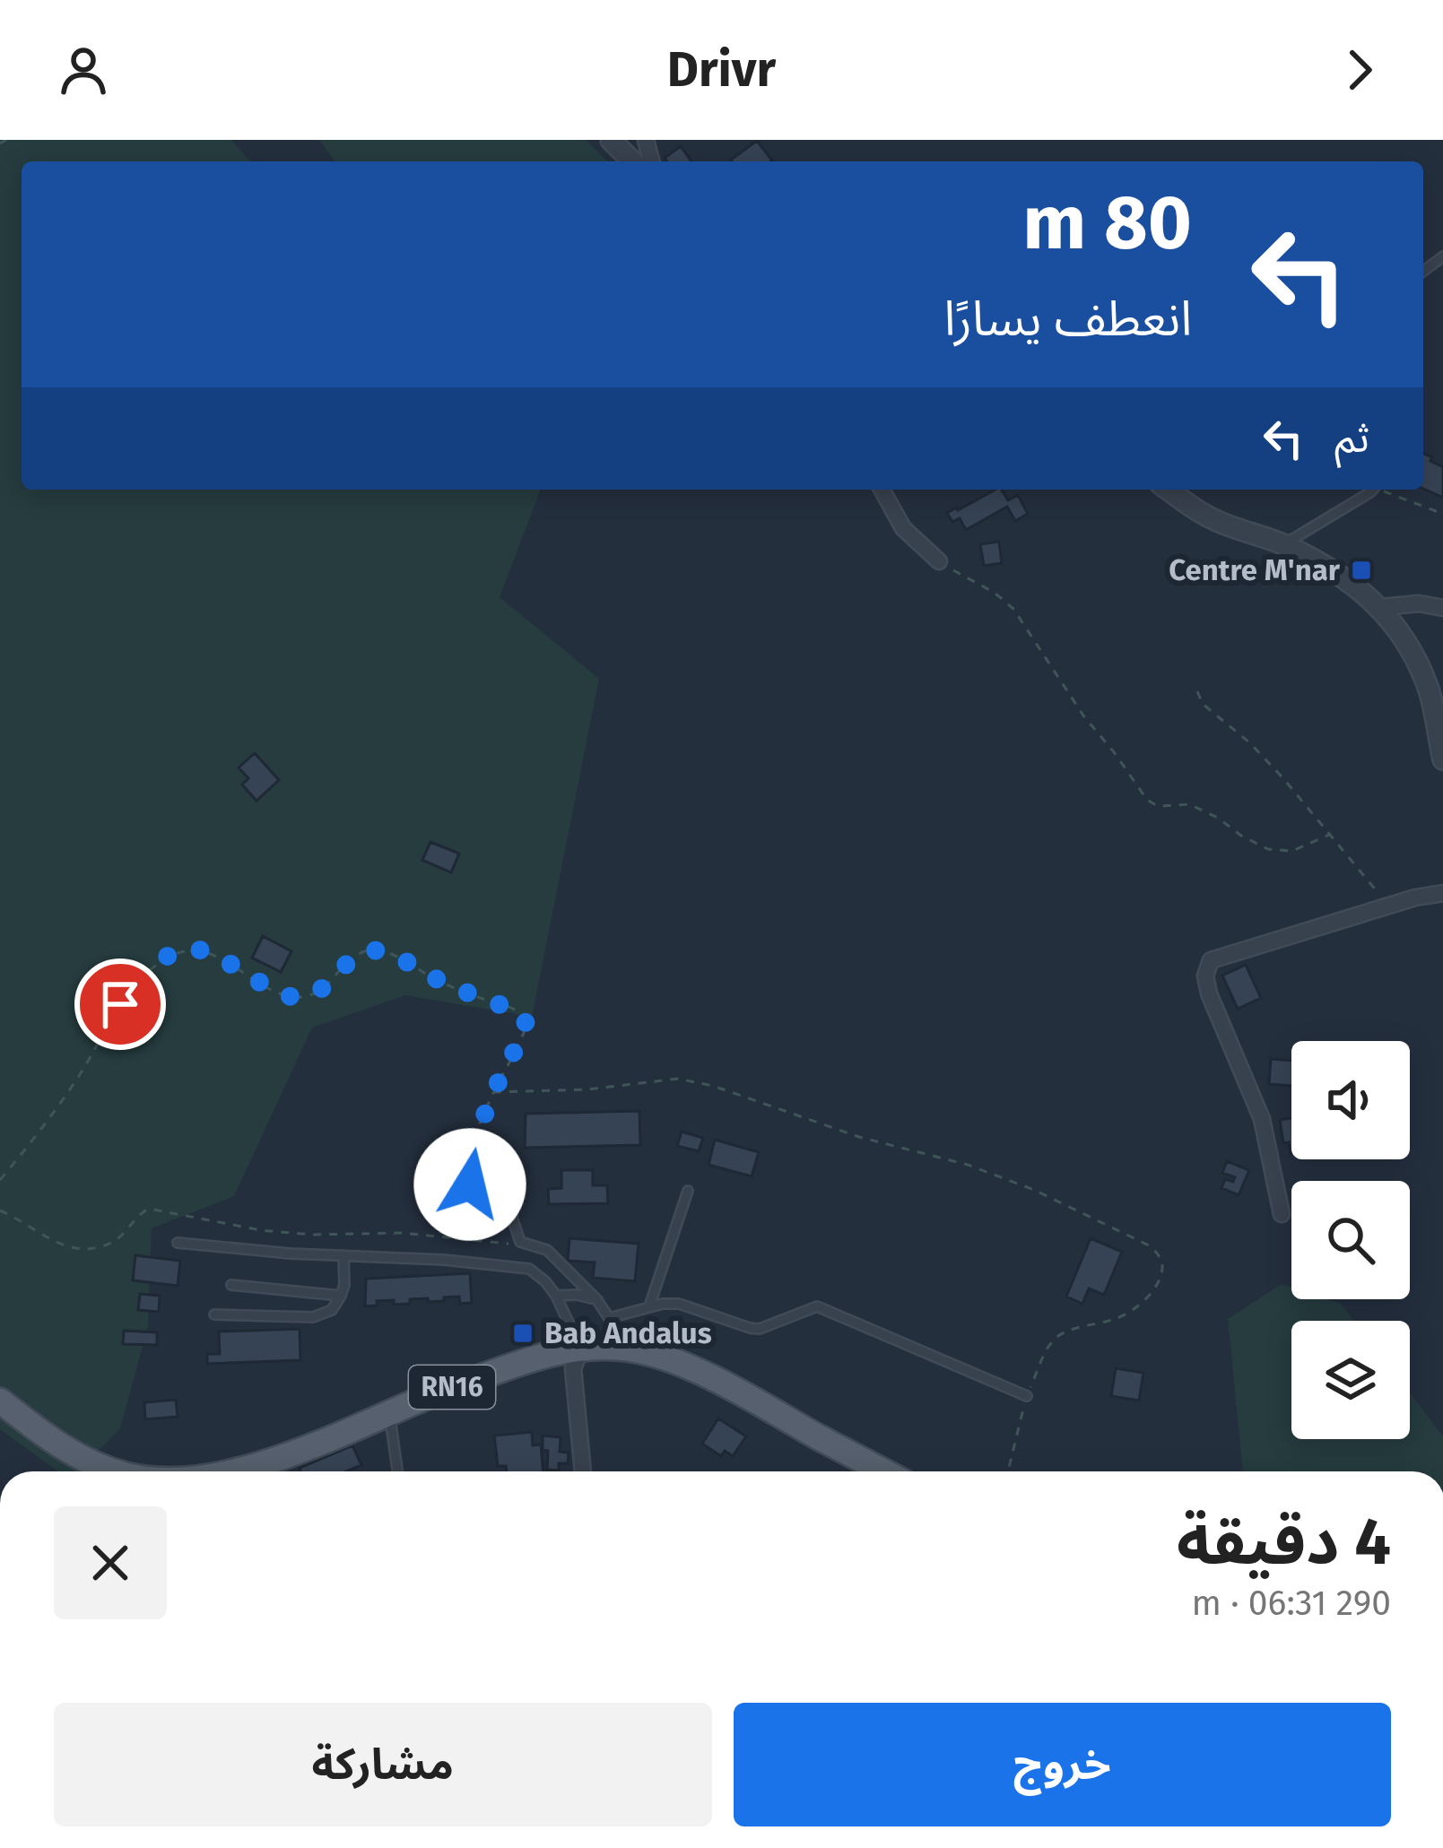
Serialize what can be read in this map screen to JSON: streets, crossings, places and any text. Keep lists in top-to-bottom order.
{
  "streets": {
    "main road": ["RN16"]
  },
  "places": {
    "transit": ["Centre M'nar", "Bab Andalus"]
  },
  "page": {
    "header": "Drivr",
    "turn": ["80 m", "انعطف يسارًا"],
    "then": "ثم",
    "heading": ["4 دقيقة", "290 m · 06:31"],
    "buttons": ["خروج", "مشاركة"]
  }
}
